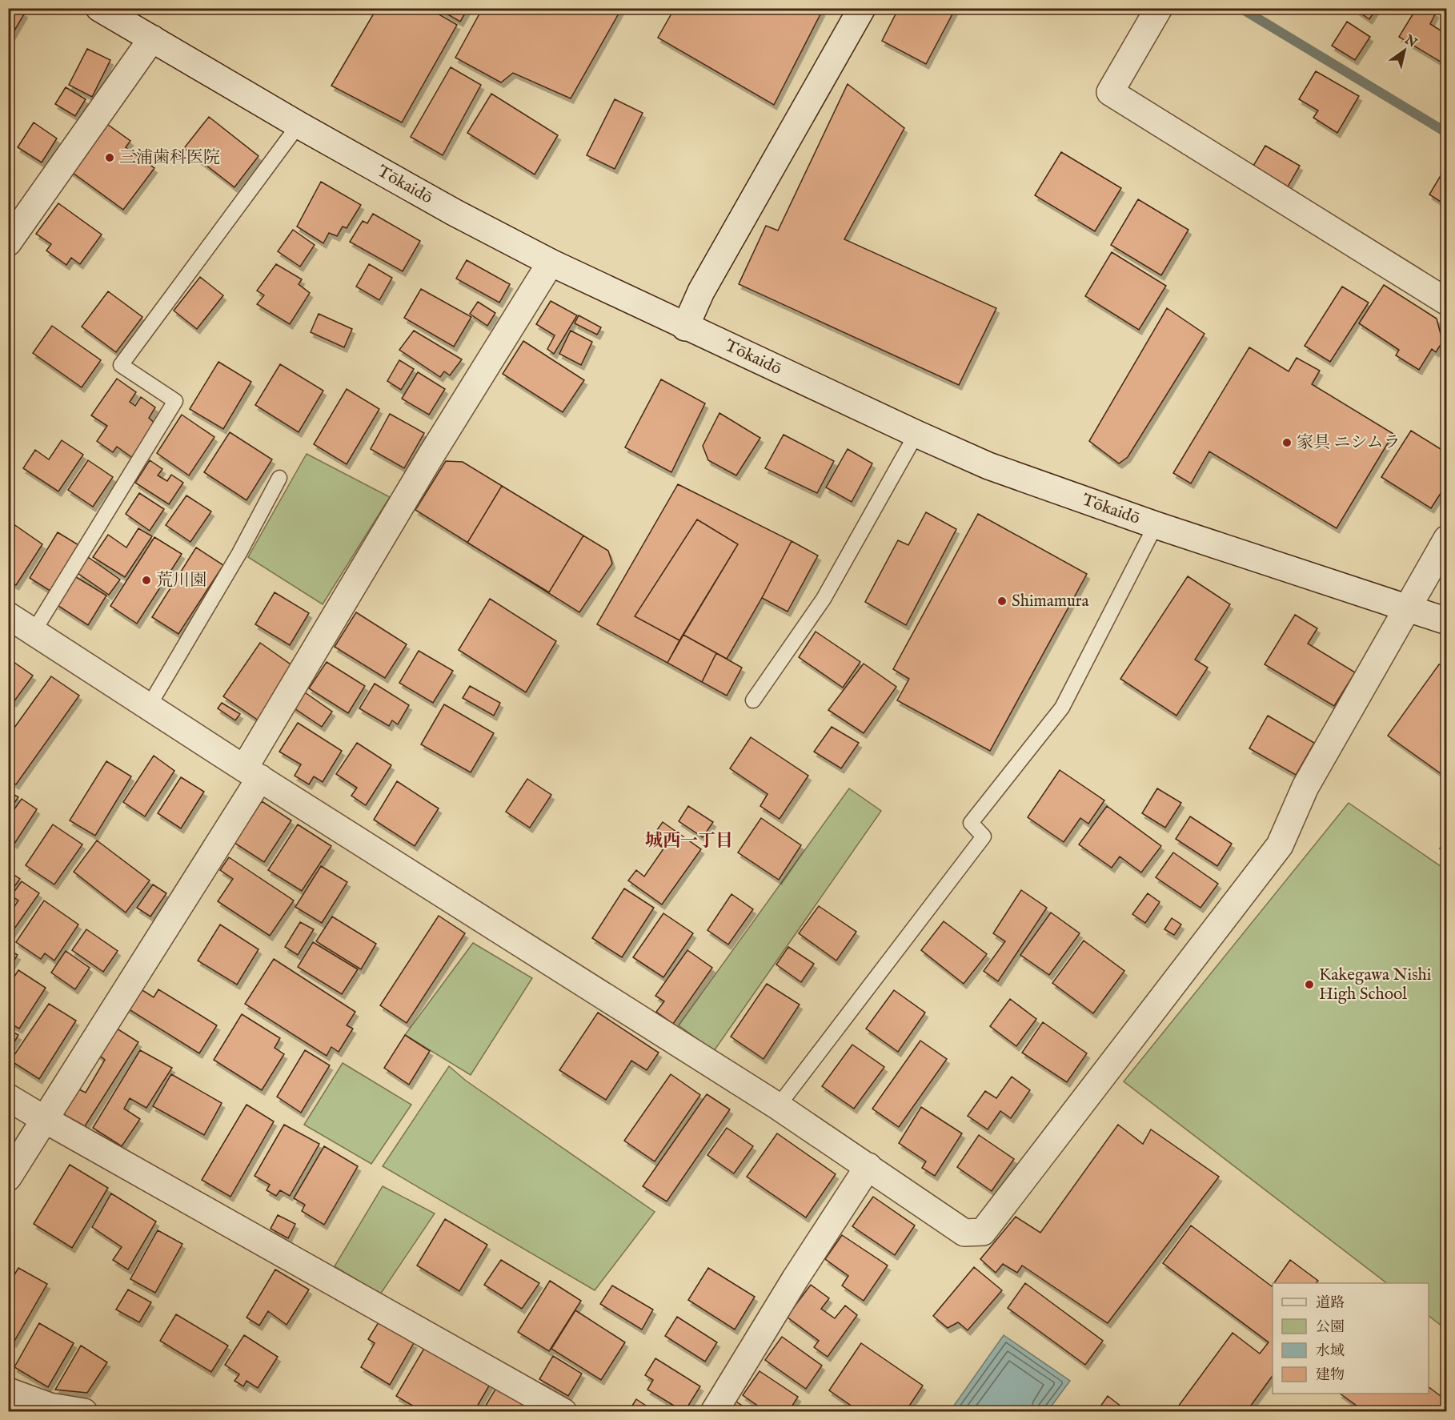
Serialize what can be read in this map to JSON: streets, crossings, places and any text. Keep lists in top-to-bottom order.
{
  "streets": {
    "street": ["Tōkaidō"]
  },
  "districts": ["城西一丁目"],
  "places": [
    "三浦歯科医院",
    "家具 ニシムラ",
    "荒川園",
    "Shimamura",
    "Kakegawa Nishi High School"
  ],
  "legend": [
    "道路",
    "公園",
    "水域",
    "建物"
  ],
  "north": "top right"
}
